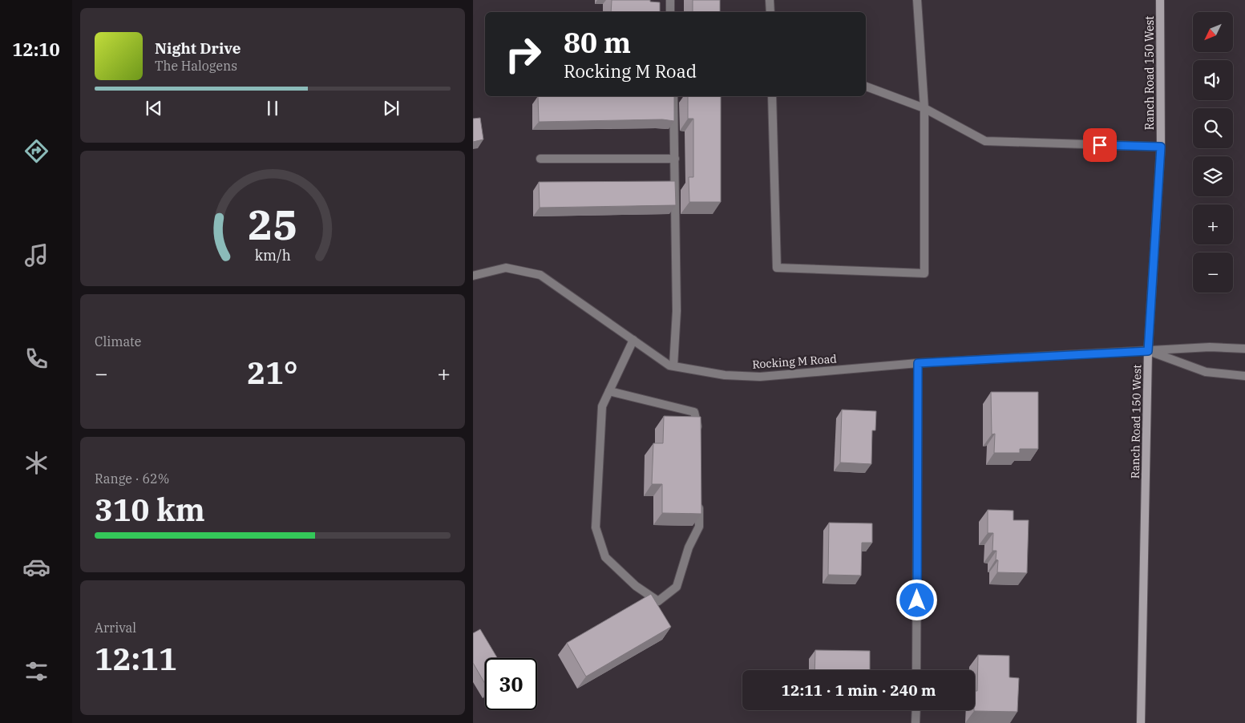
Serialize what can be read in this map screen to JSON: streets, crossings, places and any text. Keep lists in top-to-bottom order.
{
  "streets": {
    "main road": ["Ranch Road 150 West"],
    "street": ["Rocking M Road"]
  },
  "crossings": [
    ["Ranch Road 150 West", "Rocking M Road"]
  ],
  "north": "bottom left",
  "page": {
    "tabs": "12:10",
    "map_buttons": ["+", "−"],
    "turn": ["80 m", "Rocking M Road"],
    "song": ["Night Drive", "The Halogens"],
    "tile": [
      "Climate",
      ["Range · 62%", "310 km"],
      ["Arrival", "12:11"]
    ],
    "heat": ["−", "21°", "+"],
    "limit": "30",
    "trip": "12:11 · 1 min · 240 m",
    "gauge": ["25", "km/h"]
  }
}
